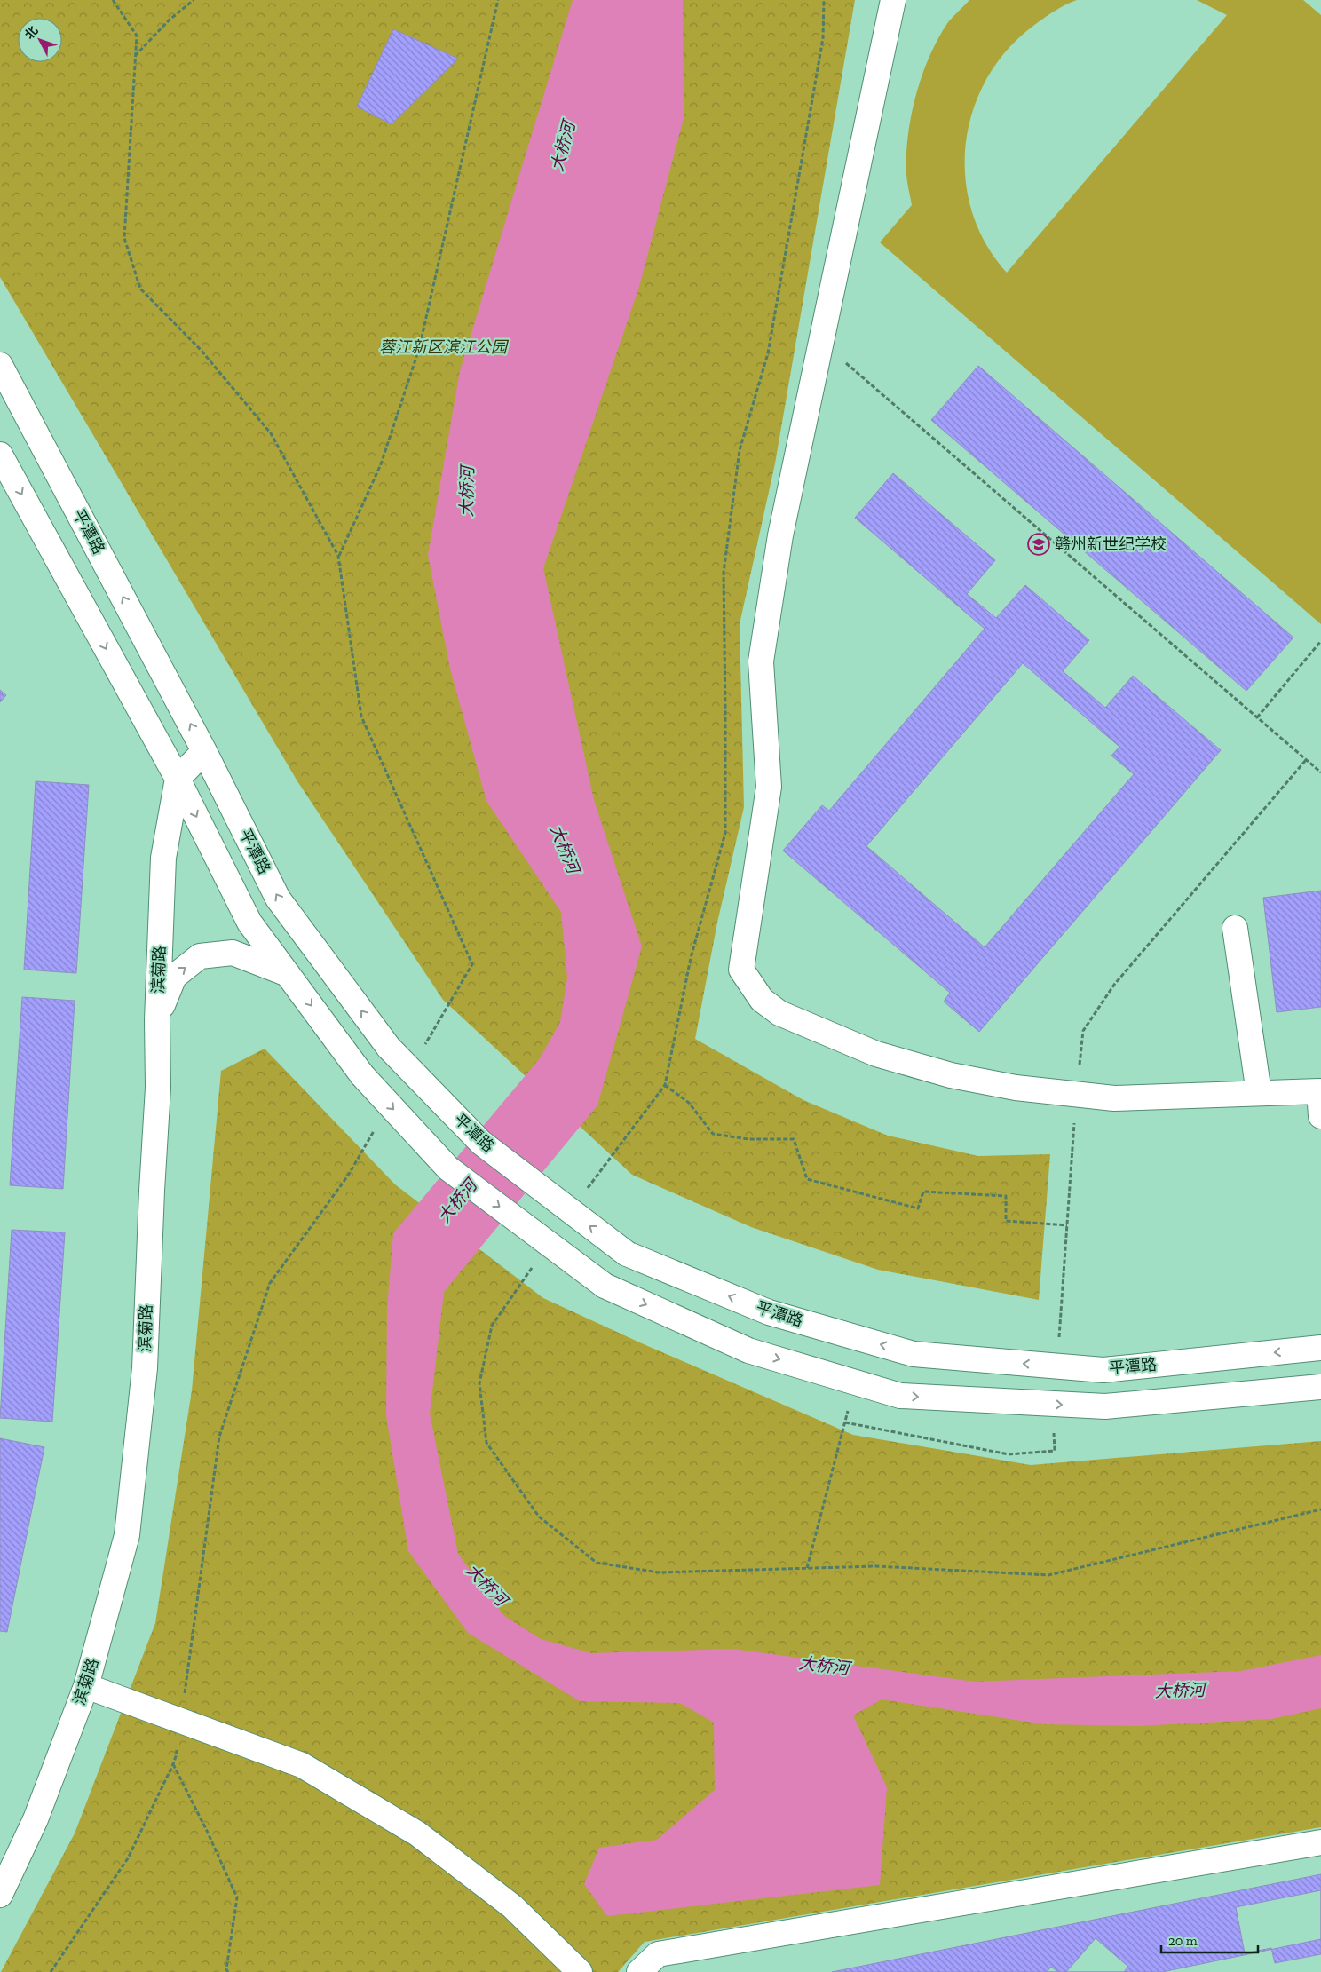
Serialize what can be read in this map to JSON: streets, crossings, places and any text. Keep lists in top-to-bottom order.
{
  "streets": {
    "street": ["平潭路", "滨菊路"]
  },
  "water": ["大桥河"],
  "parks": ["蓉江新区滨江公园"],
  "places": {
    "school or university": ["赣州新世纪学校"]
  },
  "scale_bar": "20 m",
  "north": "top left"
}
